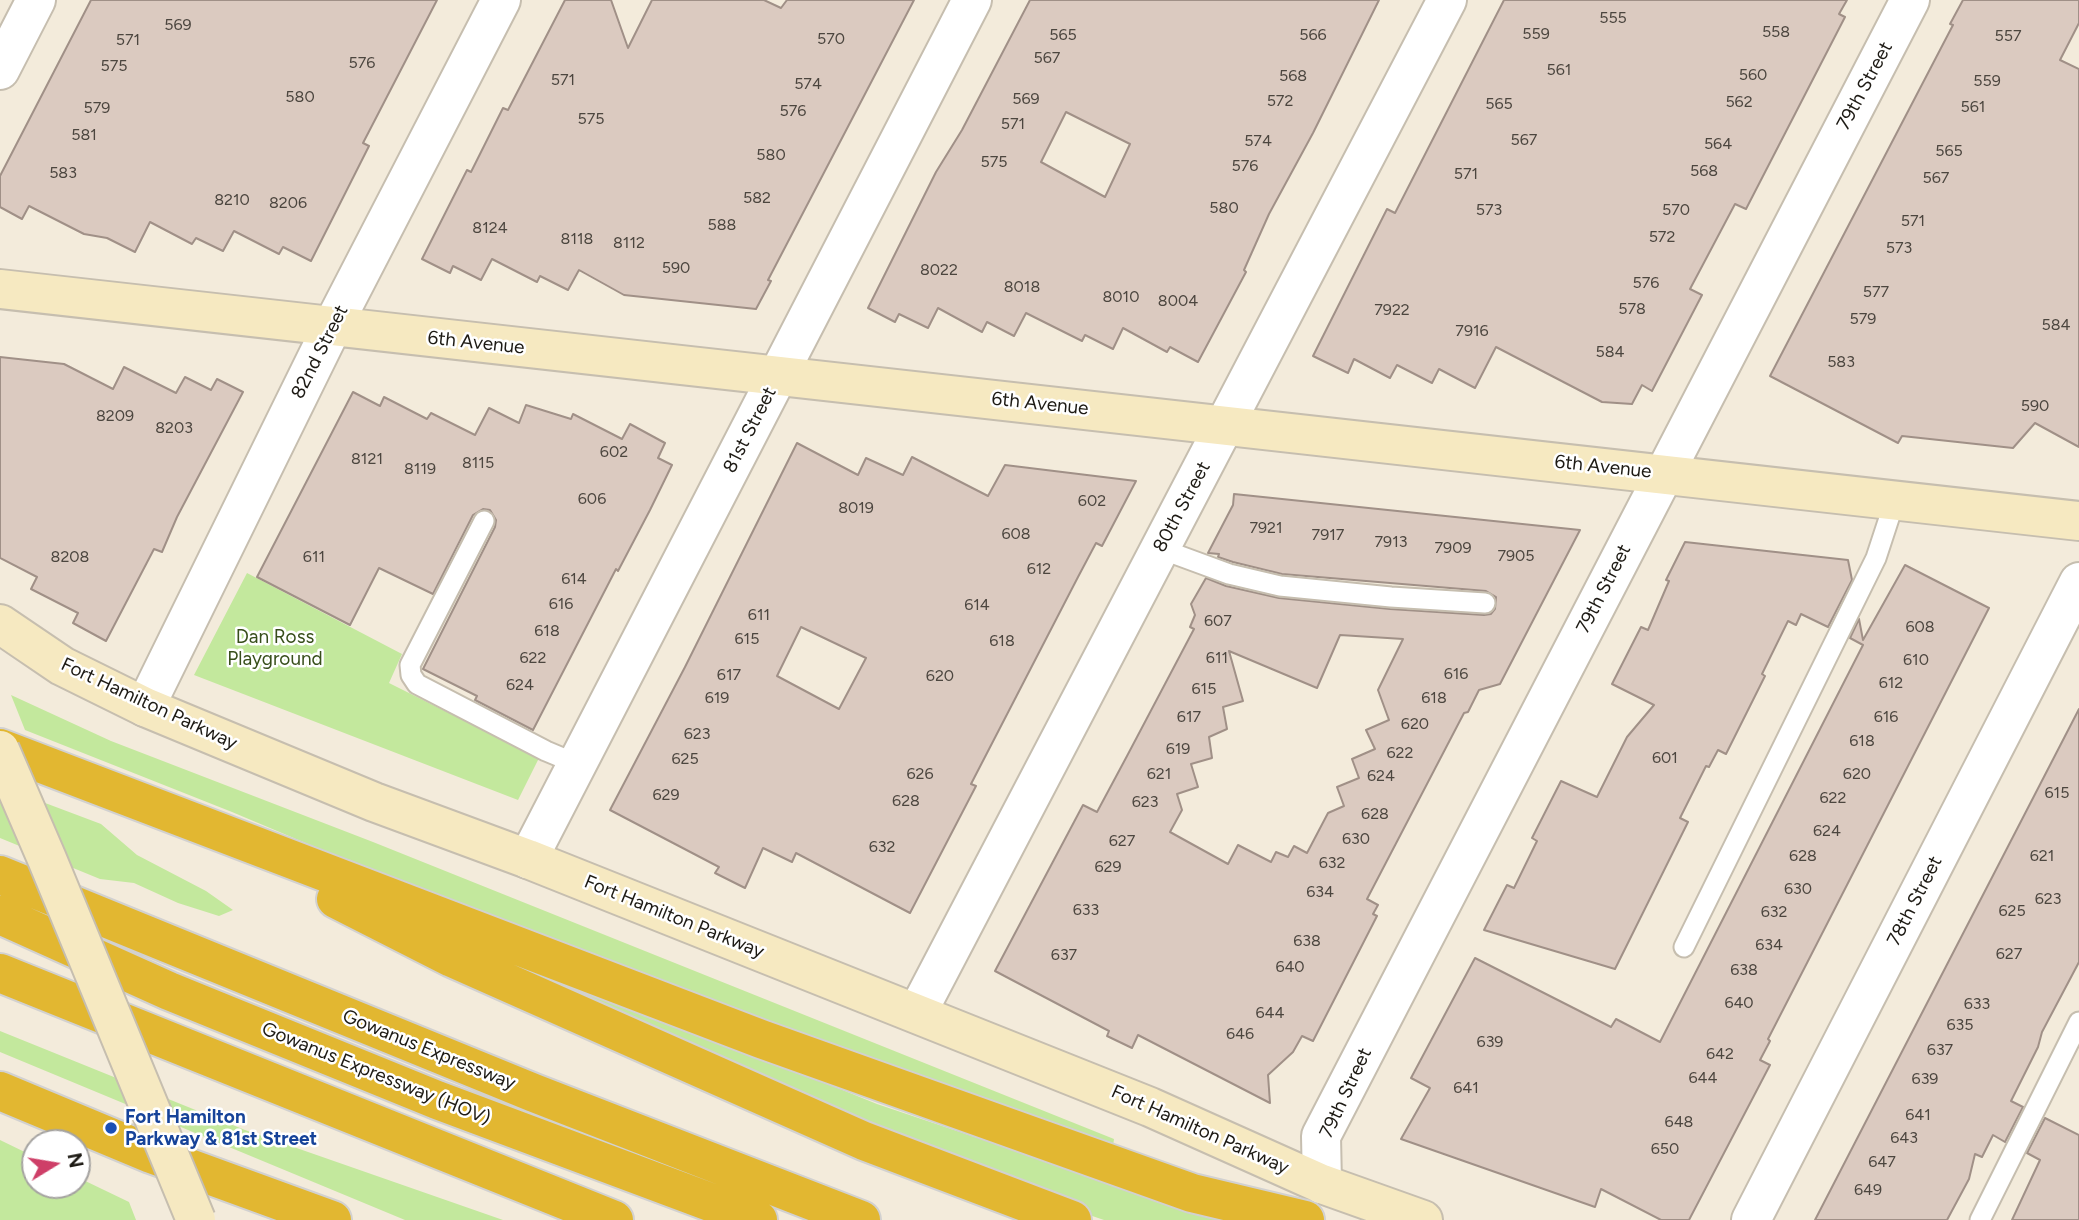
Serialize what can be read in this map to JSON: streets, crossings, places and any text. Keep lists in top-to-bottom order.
{
  "streets": {
    "highway": ["Gowanus Expressway", "Gowanus Expressway (HOV)"],
    "street": [
      "79th Street",
      "6th Avenue",
      "82nd Street",
      "81st Street",
      "80th Street",
      "Fort Hamilton Parkway",
      "78th Street"
    ]
  },
  "crossings": [
    ["79th Street", "6th Avenue"],
    ["79th Street", "Fort Hamilton Parkway"],
    ["6th Avenue", "82nd Street"],
    ["6th Avenue", "81st Street"],
    ["6th Avenue", "80th Street"],
    ["82nd Street", "Fort Hamilton Parkway"],
    ["81st Street", "Fort Hamilton Parkway"],
    ["80th Street", "Fort Hamilton Parkway"]
  ],
  "parks": ["Dan Ross Playground"],
  "places": ["Fort Hamilton Parkway & 81st Street"],
  "house_numbers": [
    "555",
    "569",
    "558",
    "559",
    "565",
    "566",
    "557",
    "570",
    "571",
    "567",
    "576",
    "575",
    "561",
    "560",
    "568",
    "571",
    "559",
    "574",
    "580",
    "569",
    "572",
    "562",
    "565",
    "561",
    "579",
    "576",
    "575",
    "571",
    "581",
    "567",
    "574",
    "564",
    "565",
    "580",
    "575",
    "576",
    "568",
    "583",
    "571",
    "567",
    "582",
    "8210",
    "8206",
    "580",
    "573",
    "570",
    "571",
    "588",
    "8124",
    "572",
    "8118",
    "8112",
    "573",
    "590",
    "8022",
    "576",
    "8018",
    "577",
    "8010",
    "8004",
    "578",
    "7922",
    "579",
    "584",
    "7916",
    "584",
    "583",
    "590",
    "8209",
    "8203",
    "602",
    "8121",
    "8115",
    "8119",
    "606",
    "602",
    "8019",
    "7921",
    "608",
    "7917",
    "7913",
    "7909",
    "7905",
    "8208",
    "611",
    "612",
    "614",
    "616",
    "614",
    "611",
    "607",
    "608",
    "618",
    "615",
    "618",
    "622",
    "611",
    "610",
    "616",
    "617",
    "620",
    "612",
    "624",
    "615",
    "619",
    "618",
    "617",
    "616",
    "620",
    "623",
    "618",
    "619",
    "622",
    "601",
    "625",
    "626",
    "621",
    "620",
    "624",
    "615",
    "629",
    "622",
    "628",
    "623",
    "628",
    "624",
    "630",
    "627",
    "632",
    "628",
    "621",
    "632",
    "629",
    "630",
    "634",
    "623",
    "633",
    "625",
    "632",
    "638",
    "634",
    "627",
    "637",
    "640",
    "638",
    "640",
    "633",
    "644",
    "635",
    "646",
    "639",
    "637",
    "642",
    "644",
    "639",
    "641",
    "641",
    "648",
    "643",
    "650",
    "647",
    "649"
  ],
  "north": "right"
}
